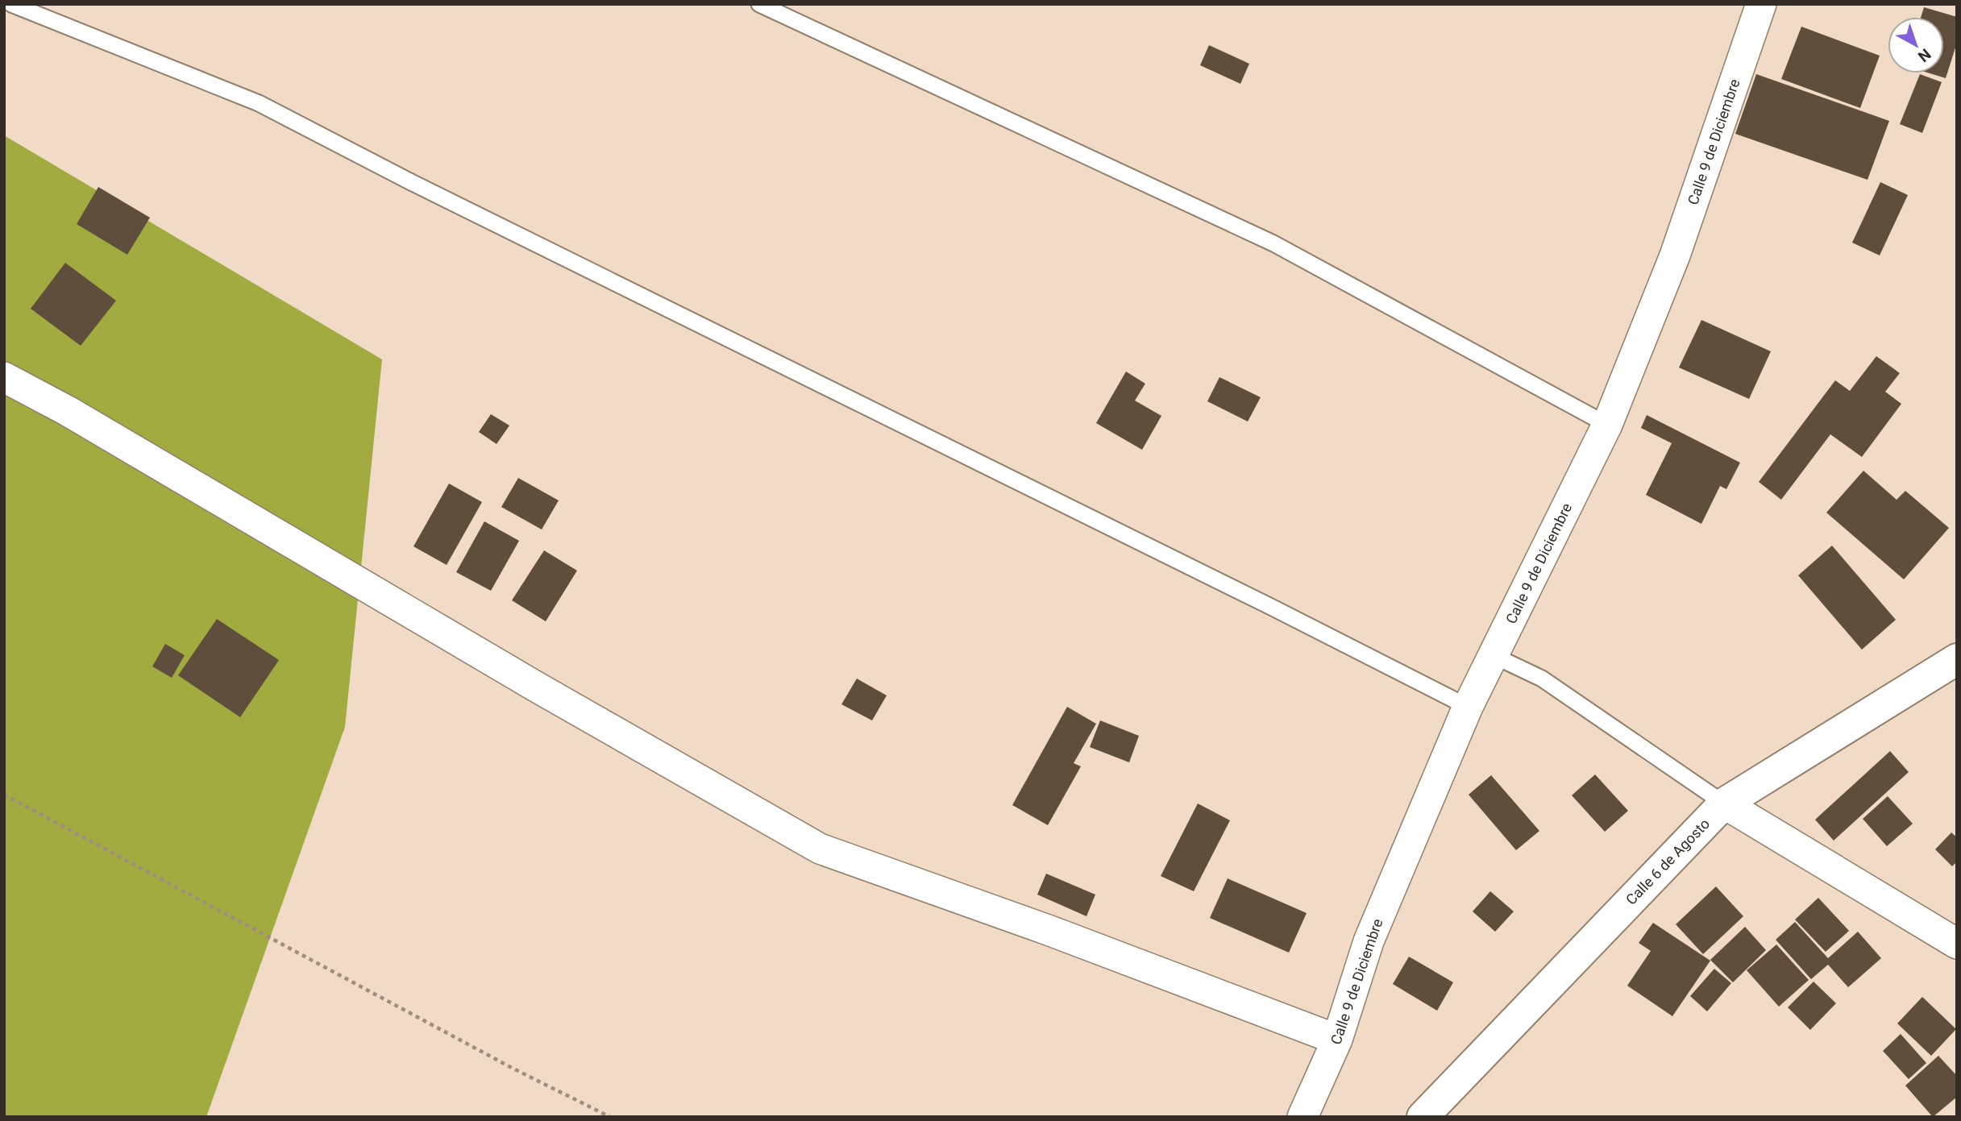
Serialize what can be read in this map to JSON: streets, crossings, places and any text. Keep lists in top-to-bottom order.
{
  "streets": {
    "street": ["Calle 9 de Diciembre", "Calle 6 de Agosto"]
  },
  "north": "bottom right"
}
